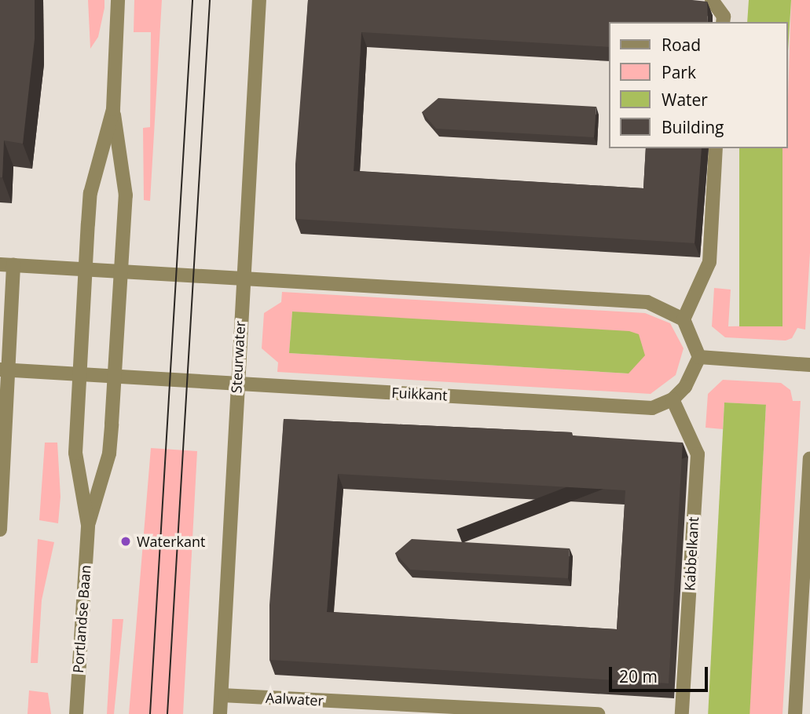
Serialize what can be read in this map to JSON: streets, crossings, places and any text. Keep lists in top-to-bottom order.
{
  "streets": {
    "street": [
      "Steurwater",
      "Fuikkant",
      "Kabbelkant",
      "Portlandse Baan",
      "Aalwater"
    ]
  },
  "crossings": [
    ["Steurwater", "Fuikkant"],
    ["Steurwater", "Aalwater"],
    ["Fuikkant", "Kabbelkant"],
    ["Fuikkant", "Portlandse Baan"]
  ],
  "places": ["Waterkant"],
  "legend": [
    "Road",
    "Park",
    "Water",
    "Building"
  ],
  "scale_bar": "20 m"
}
